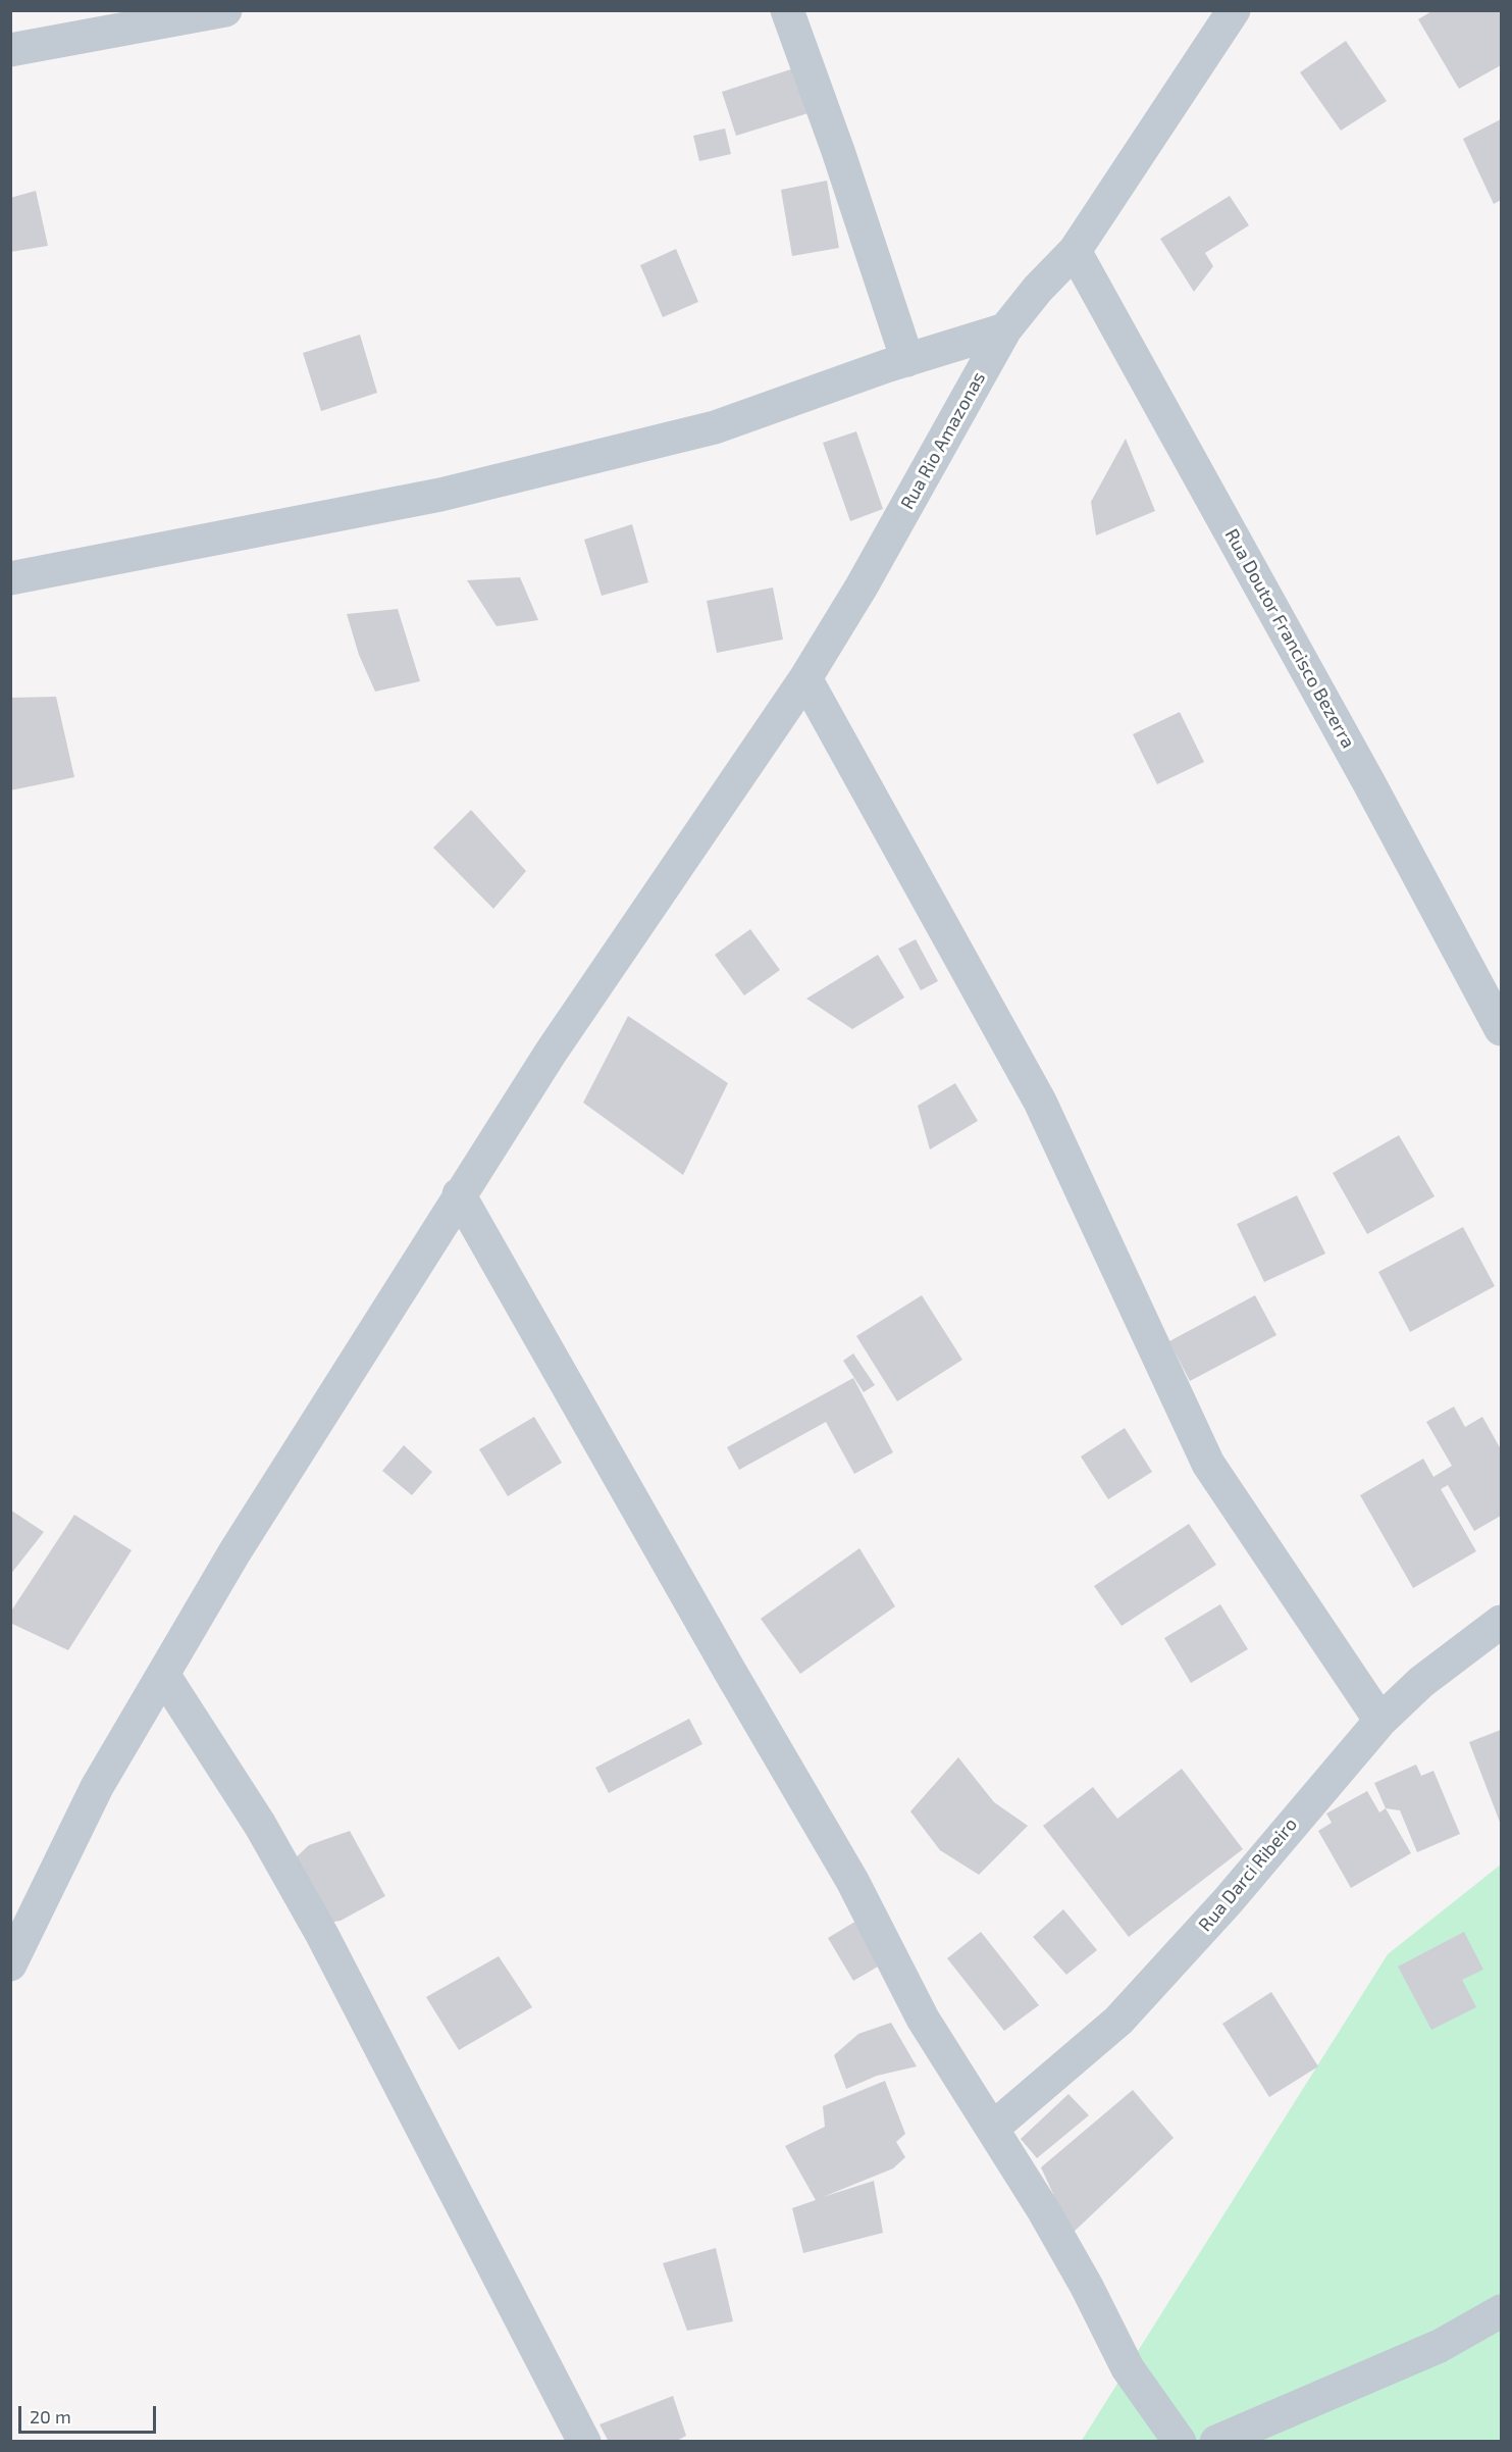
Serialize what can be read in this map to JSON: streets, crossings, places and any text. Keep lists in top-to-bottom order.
{
  "streets": {
    "street": ["Rua Rio Amazonas", "Rua Doutor Francisco Bezerra", "Rua Darci Ribeiro"]
  },
  "crossings": [
    ["Rua Rio Amazonas", "Rua Doutor Francisco Bezerra"]
  ],
  "scale_bar": "20 m"
}
